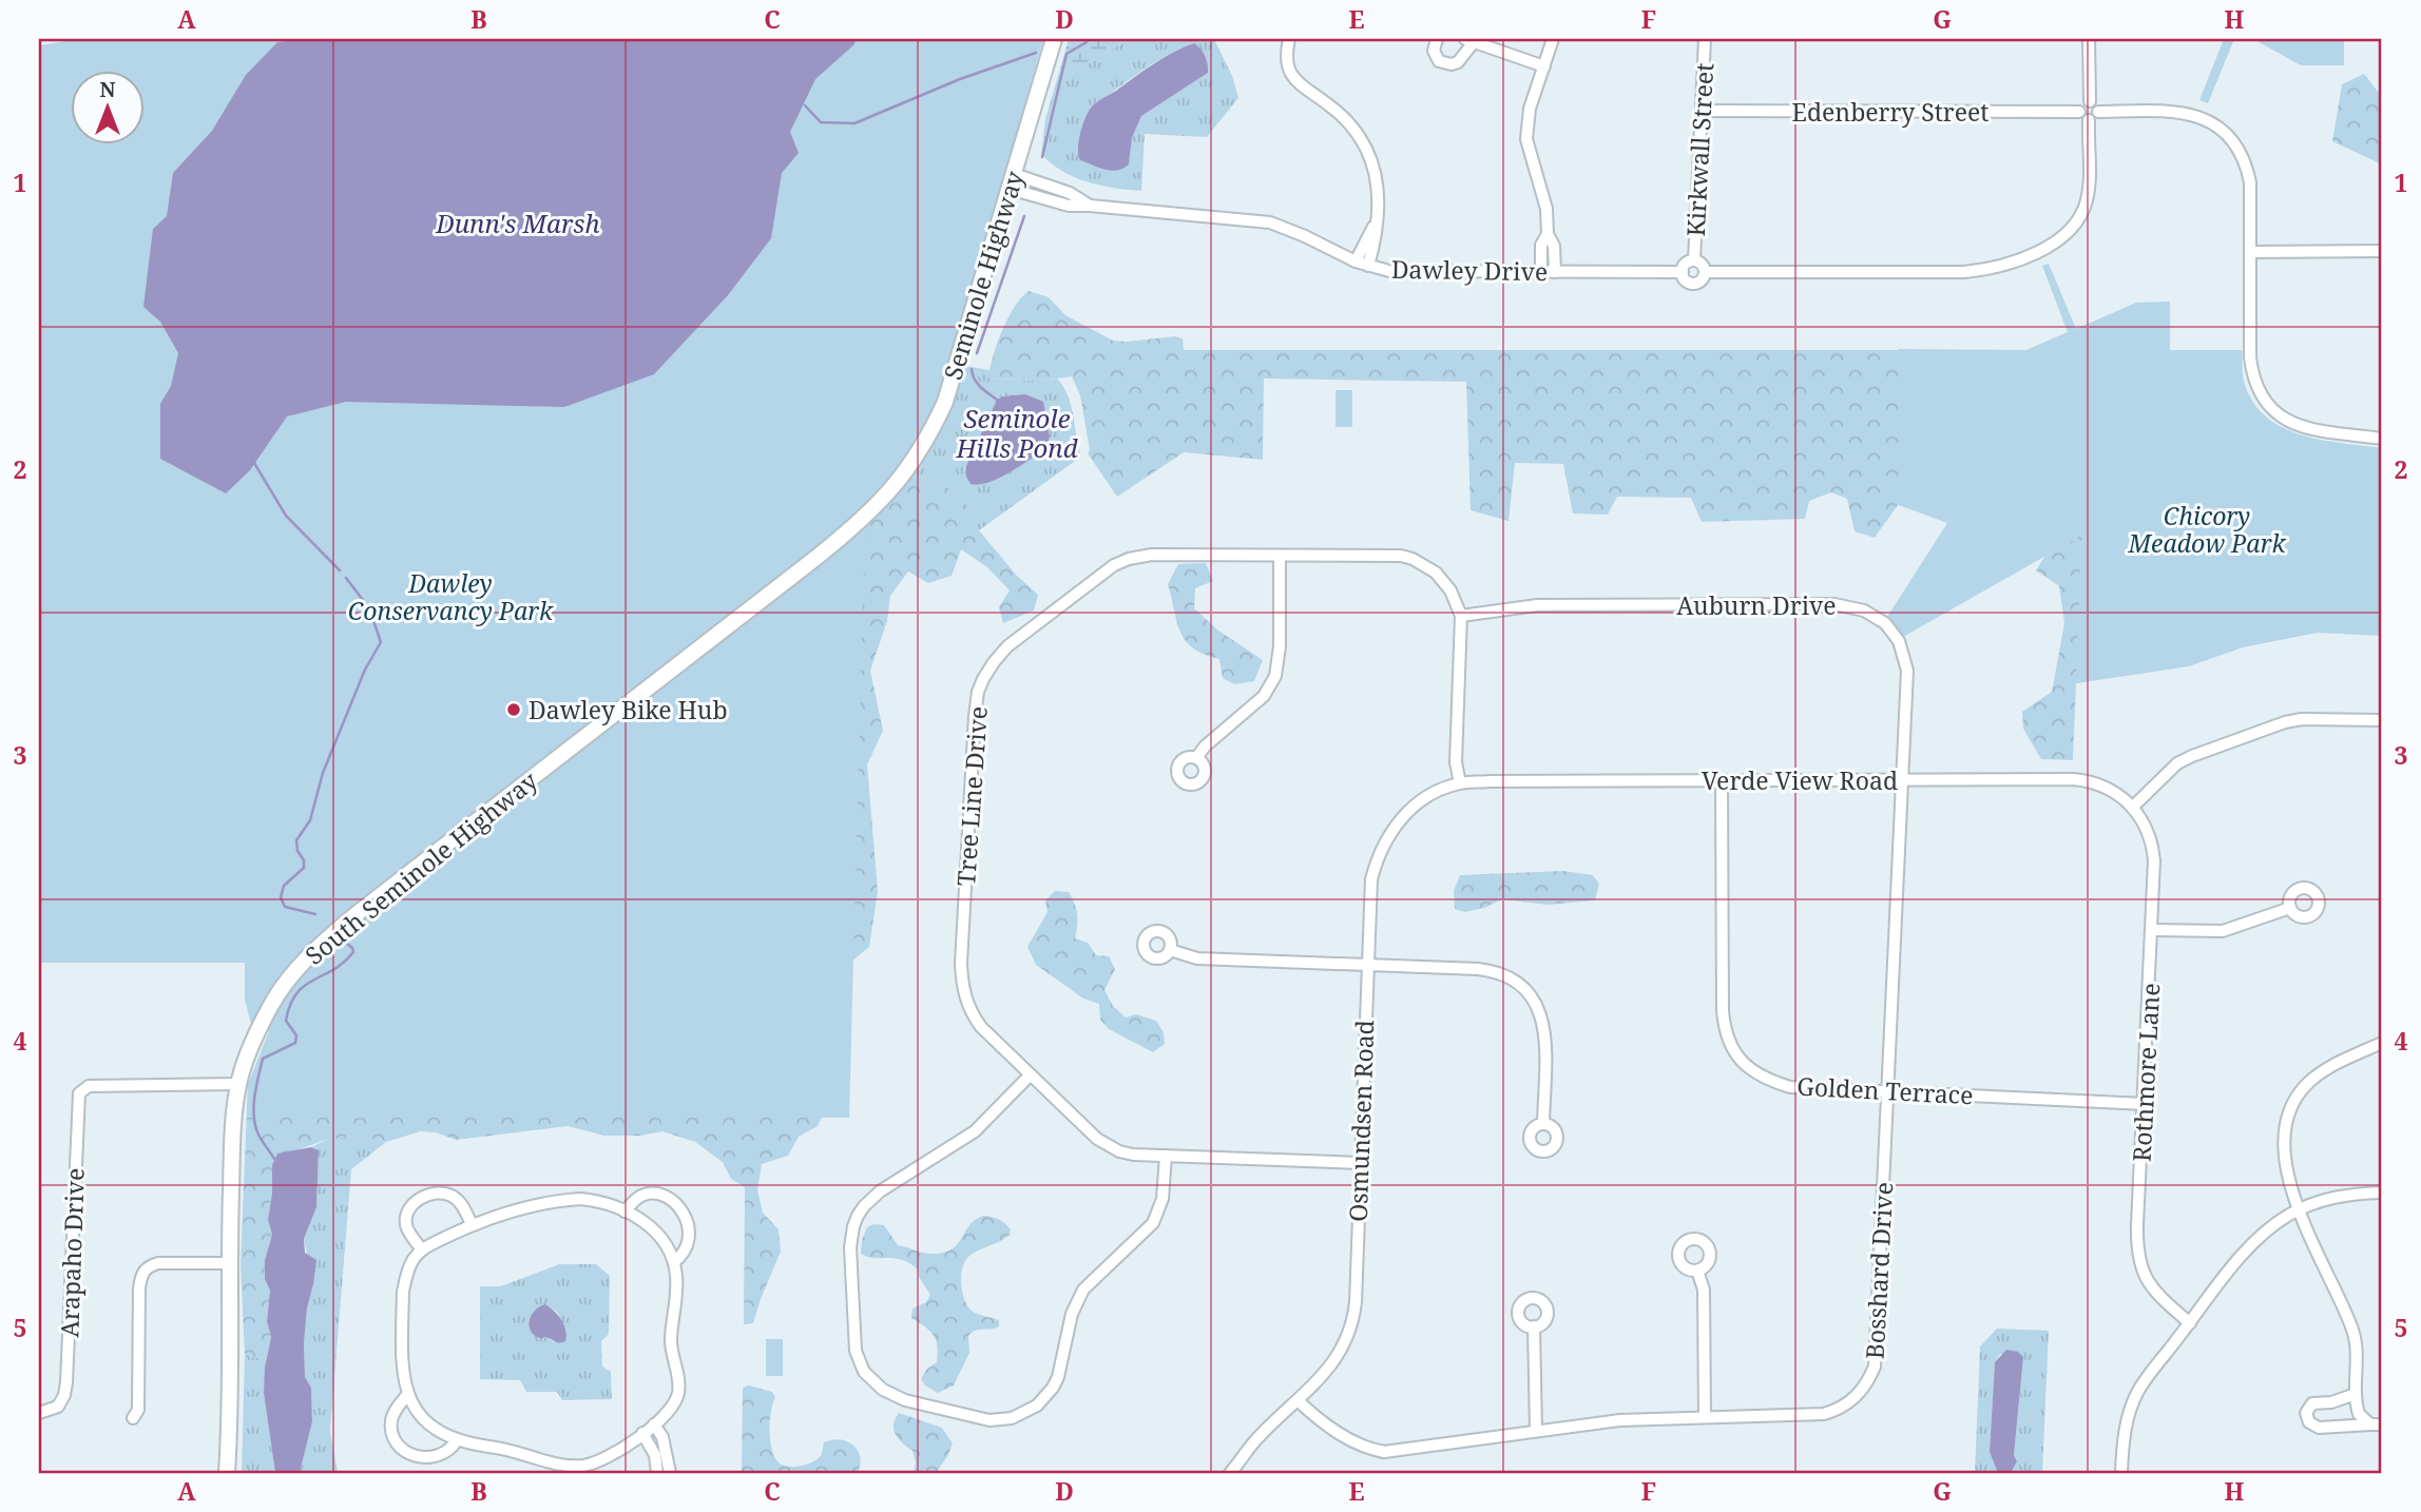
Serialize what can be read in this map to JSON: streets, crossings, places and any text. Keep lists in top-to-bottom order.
{
  "streets": {
    "street": [
      "Edenberry Street",
      "Kirkwall Street",
      "Dawley Drive",
      "Seminole Highway",
      "Auburn Drive",
      "Verde View Road",
      "Tree Line Drive",
      "South Seminole Highway",
      "Rothmore Lane",
      "Golden Terrace",
      "Osmundsen Road",
      "Arapaho Drive",
      "Bosshard Drive"
    ]
  },
  "crossings": [
    ["Edenberry Street", "Kirkwall Street"],
    ["Kirkwall Street", "Dawley Drive"],
    ["Dawley Drive", "Seminole Highway"],
    ["Seminole Highway", "South Seminole Highway"],
    ["Auburn Drive", "Verde View Road"],
    ["Auburn Drive", "Tree Line Drive"],
    ["Auburn Drive", "Bosshard Drive"],
    ["Verde View Road", "Tree Line Drive"],
    ["Verde View Road", "Rothmore Lane"],
    ["Verde View Road", "Golden Terrace"],
    ["Verde View Road", "Osmundsen Road"],
    ["Verde View Road", "Bosshard Drive"],
    ["Tree Line Drive", "Osmundsen Road"],
    ["South Seminole Highway", "Arapaho Drive"],
    ["Rothmore Lane", "Golden Terrace"],
    ["Golden Terrace", "Bosshard Drive"],
    ["Osmundsen Road", "Bosshard Drive"]
  ],
  "water": ["Dunn's Marsh", "Seminole Hills Pond"],
  "parks": ["Chicory Meadow Park", "Dawley Conservancy Park"],
  "places": ["Dawley Bike Hub"],
  "north": "top",
  "grid": {
    "columns": [
      "A",
      "B",
      "C",
      "D",
      "E",
      "F",
      "G",
      "H"
    ],
    "rows": [
      "1",
      "2",
      "3",
      "4",
      "5"
    ]
  }
}
